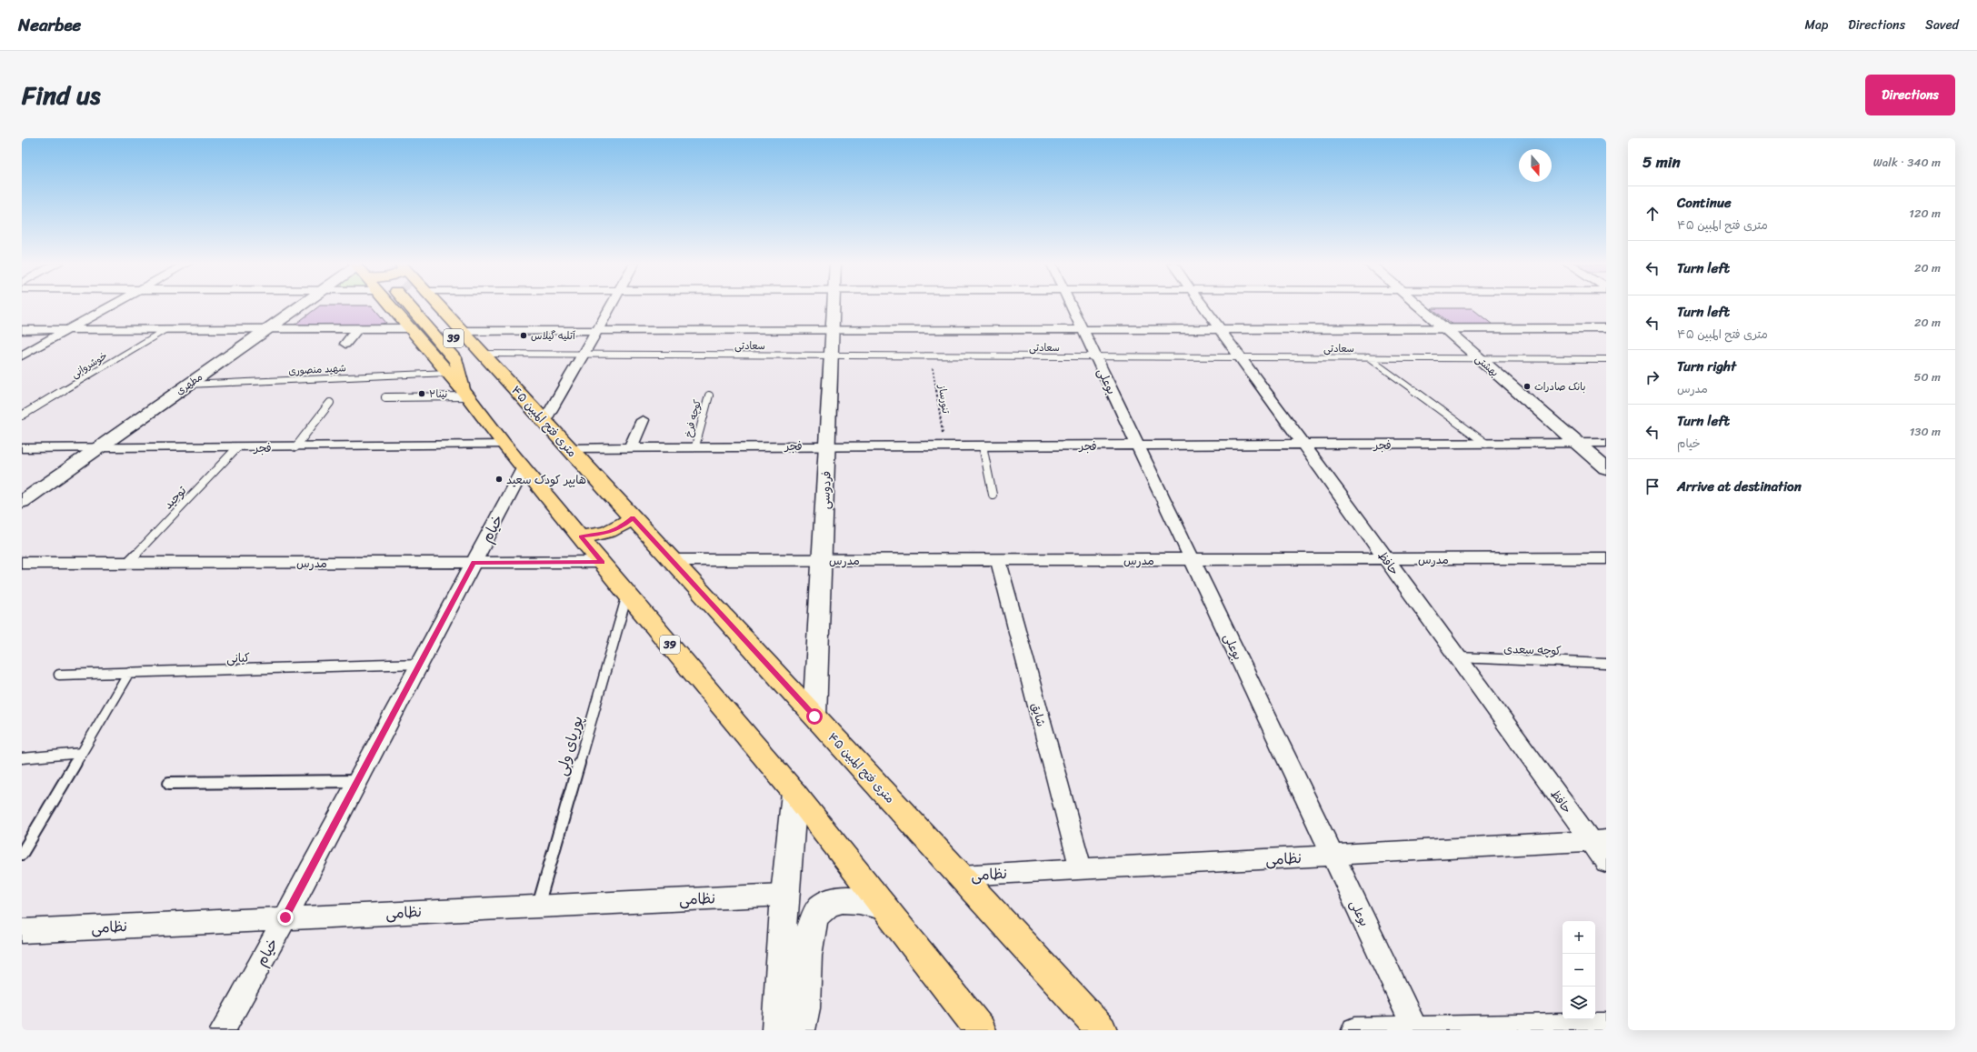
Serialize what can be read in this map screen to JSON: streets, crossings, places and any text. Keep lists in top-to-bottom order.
{
  "streets": {
    "main road": ["39", "۴۵ متری فتح المبین"],
    "street": [
      "بهشتی",
      "بوعلی",
      "مطهری",
      "فجر",
      "فردوسی",
      "خیام",
      "مدرس",
      "حافظ",
      "شایق",
      "نظامی"
    ],
    "lane": [
      "سعادتی",
      "خوشروانی",
      "شهید منصوری",
      "کوچه فرخ",
      "توحید",
      "کوچه سعدی",
      "کیانی",
      "پوریای ولی"
    ],
    "path": ["تنورساز"]
  },
  "crossings": [
    ["39", "شهید منصوری"],
    ["39", "۴۵ متری فتح المبین"],
    ["39", "فجر"],
    ["39", "خیام"],
    ["39", "مدرس"],
    ["39", "پوریای ولی"],
    ["سعادتی", "بهشتی"],
    ["سعادتی", "بوعلی"],
    ["سعادتی", "تنورساز"],
    ["سعادتی", "۴۵ متری فتح المبین"],
    ["سعادتی", "فردوسی"],
    ["سعادتی", "حافظ"],
    ["بهشتی", "فجر"],
    ["شهید منصوری", "مطهری"],
    ["بوعلی", "فجر"],
    ["بوعلی", "مدرس"],
    ["بوعلی", "نظامی"],
    ["مطهری", "فجر"],
    ["تنورساز", "فجر"],
    ["کوچه فرخ", "فجر"],
    ["۴۵ متری فتح المبین", "فجر"],
    ["۴۵ متری فتح المبین", "فردوسی"],
    ["۴۵ متری فتح المبین", "مدرس"],
    ["۴۵ متری فتح المبین", "نظامی"],
    ["فجر", "فردوسی"],
    ["فجر", "توحید"],
    ["فجر", "حافظ"],
    ["فردوسی", "مدرس"],
    ["توحید", "مدرس"],
    ["خیام", "مدرس"],
    ["خیام", "کیانی"],
    ["خیام", "نظامی"],
    ["مدرس", "حافظ"],
    ["مدرس", "شایق"],
    ["حافظ", "کوچه سعدی"],
    ["حافظ", "نظامی"],
    ["شایق", "نظامی"],
    ["پوریای ولی", "نظامی"]
  ],
  "places": [
    "آتلیه گیلاس",
    "بانک صادرات",
    "نینا۲",
    "هایپر کودک سعید"
  ],
  "north": "bottom",
  "page": {
    "header": "Nearbee",
    "nav": ["Map", "Directions", "Saved"],
    "title": "Find us",
    "buttons": "Directions",
    "heading": ["5 min", "Walk · 340 m"],
    "list": [
      ["Continue", "۴۵ متری فتح المبین", "120 m"],
      ["Turn left", "20 m"],
      ["Turn left", "۴۵ متری فتح المبین", "20 m"],
      ["Turn right", "مدرس", "50 m"],
      ["Turn left", "خیام", "130 m"],
      "Arrive at destination"
    ],
    "map_buttons": ["+", "−"]
  }
}
